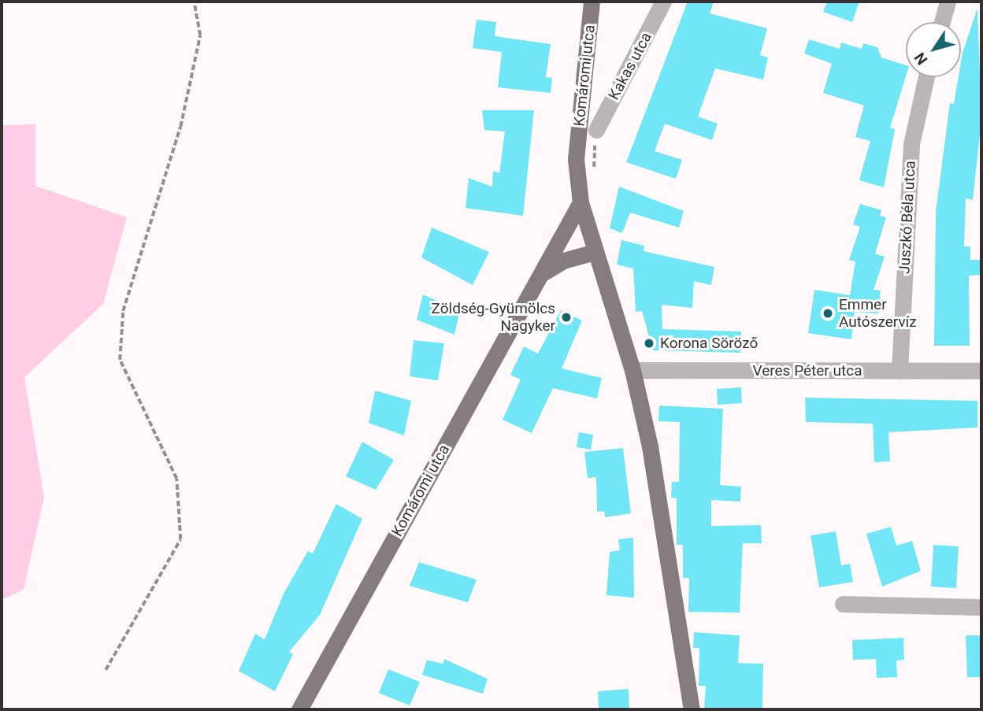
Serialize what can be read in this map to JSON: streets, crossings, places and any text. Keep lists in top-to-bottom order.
{
  "streets": {
    "main road": ["Komáromi utca"],
    "street": ["Kakas utca", "Juszkó Béla utca", "Veres Péter utca"]
  },
  "crossings": [
    ["Juszkó Béla utca", "Veres Péter utca"]
  ],
  "places": ["Emmer Autószervíz", "Zöldség-Gyümölcs Nagyker", "Korona Söröző"],
  "north": "bottom left"
}
